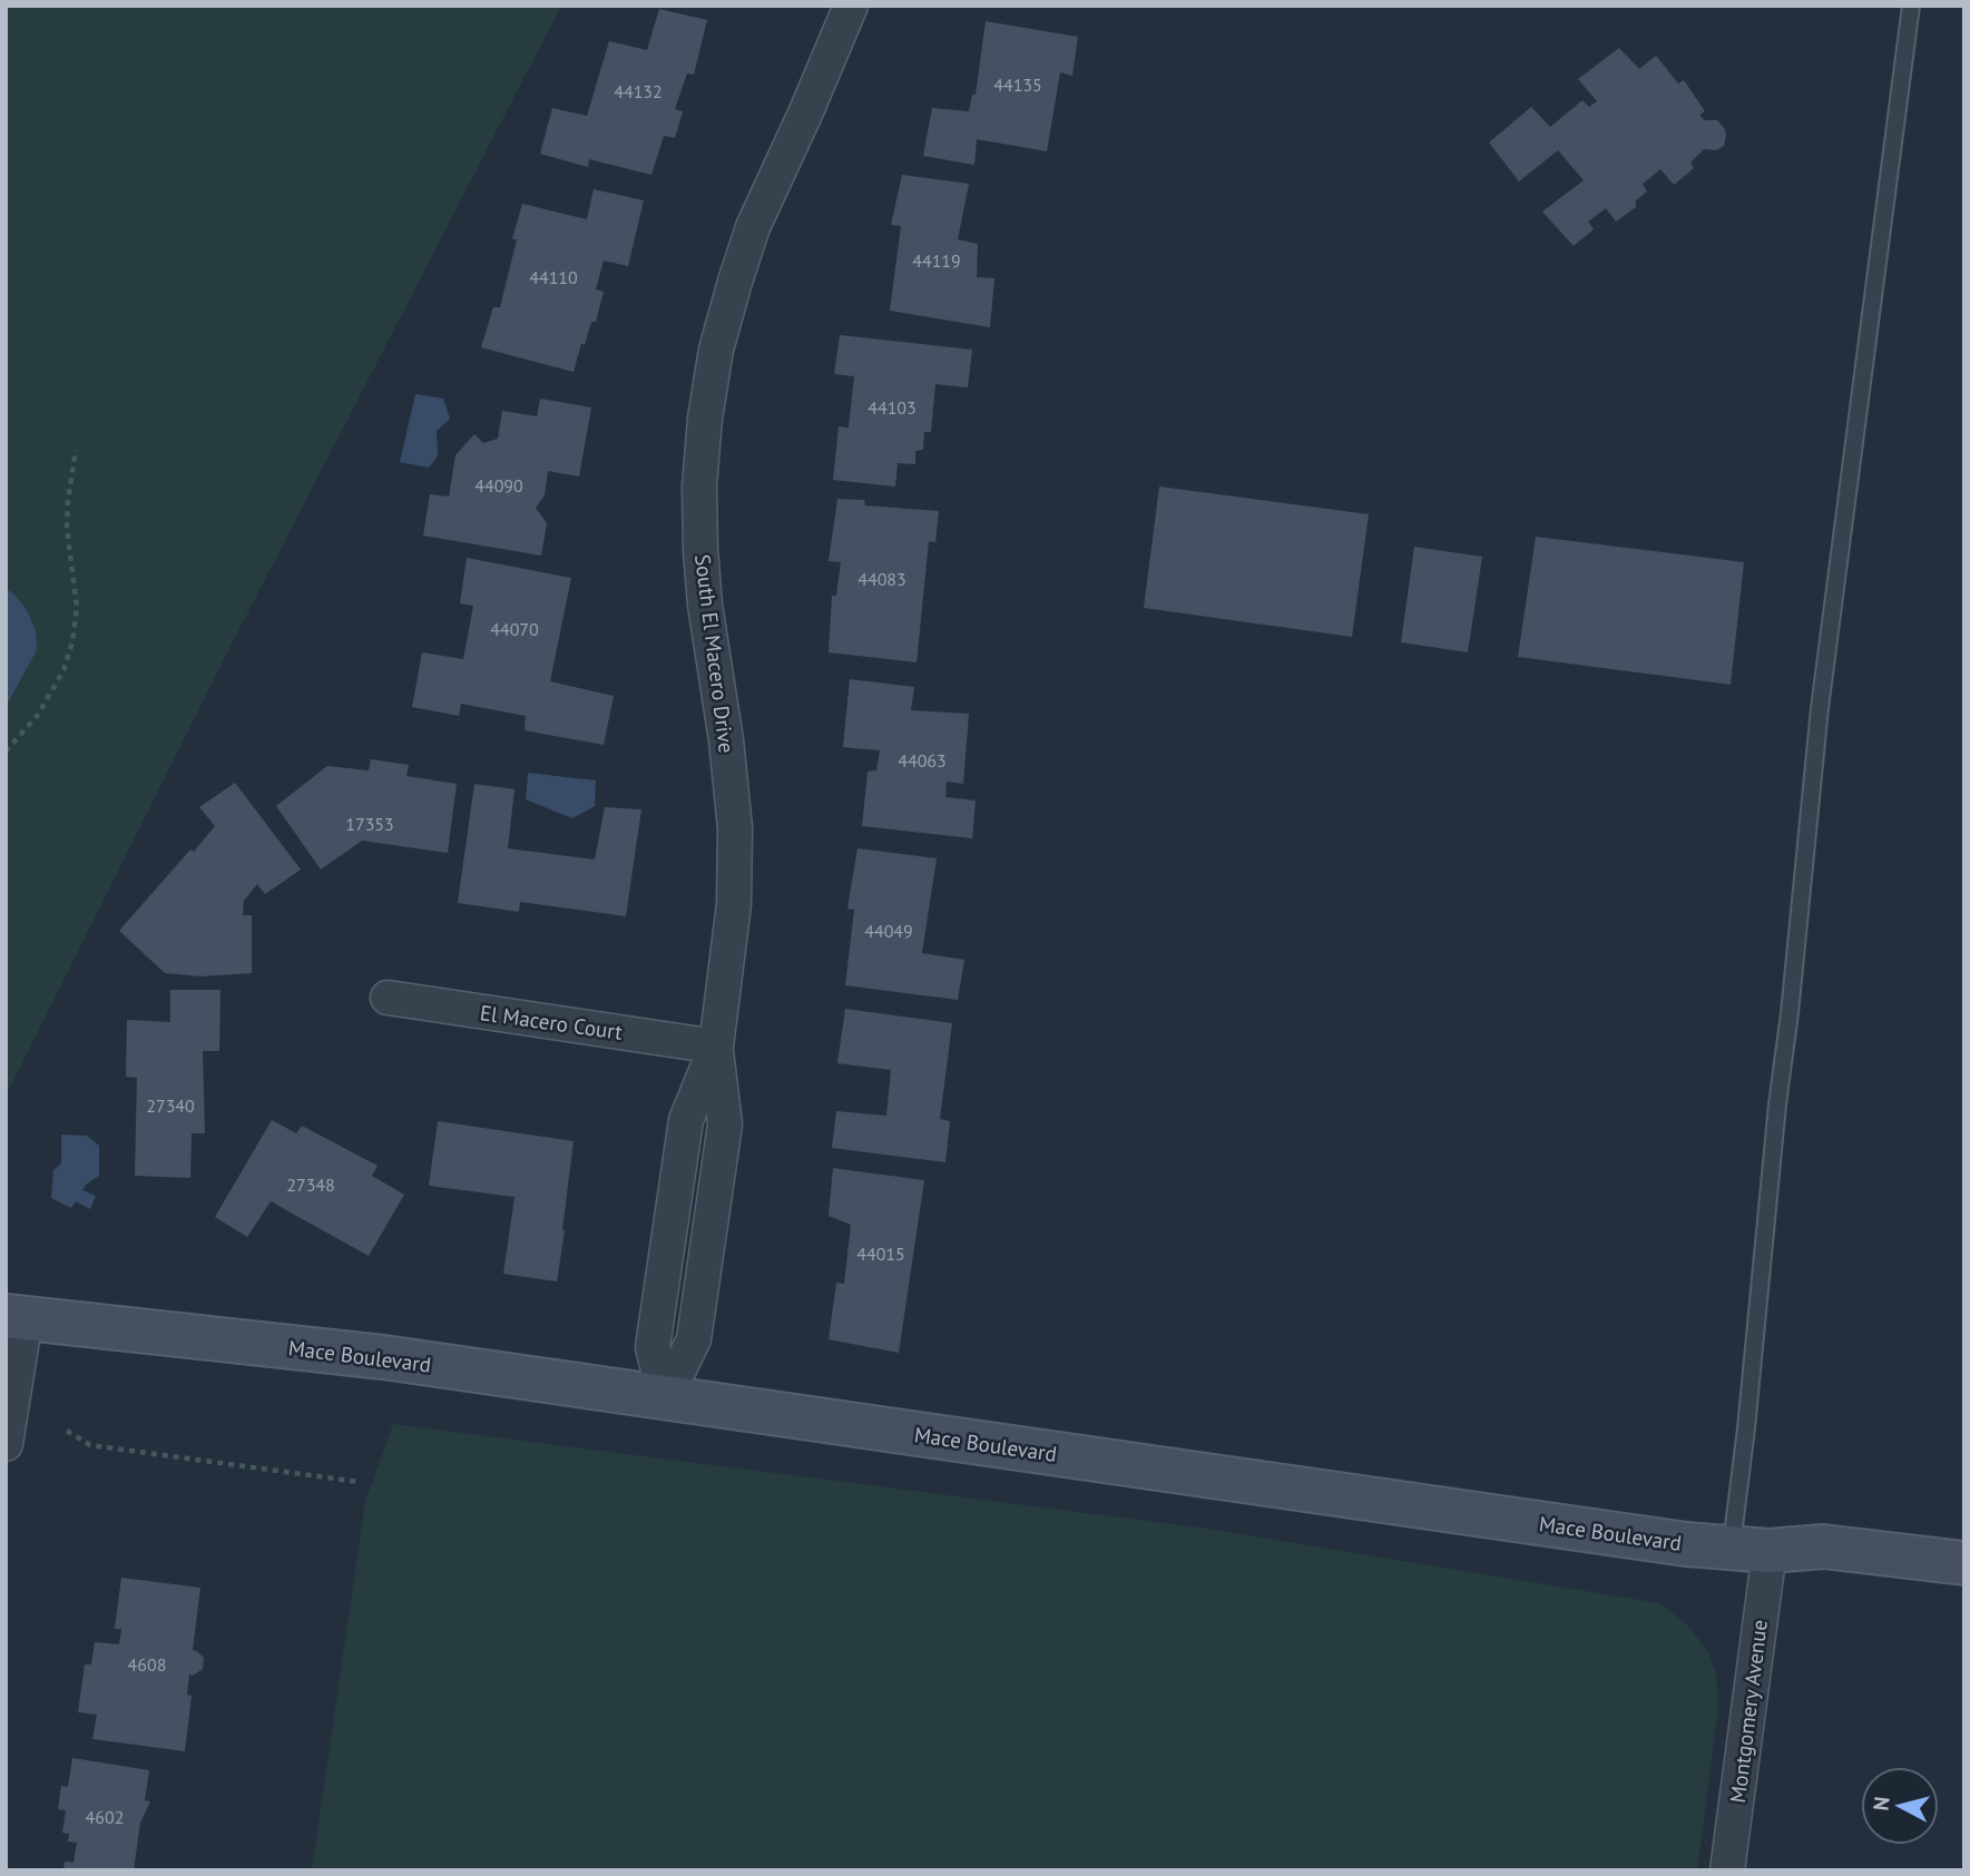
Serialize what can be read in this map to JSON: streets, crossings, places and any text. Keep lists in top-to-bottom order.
{
  "streets": {
    "street": [
      "South El Macero Drive",
      "El Macero Court",
      "Mace Boulevard",
      "Montgomery Avenue"
    ]
  },
  "crossings": [
    ["South El Macero Drive", "El Macero Court"],
    ["South El Macero Drive", "Mace Boulevard"],
    ["Mace Boulevard", "Montgomery Avenue"]
  ],
  "house_numbers": [
    "44135",
    "44132",
    "44119",
    "44110",
    "44103",
    "44090",
    "44083",
    "44070",
    "44063",
    "17353",
    "44049",
    "27340",
    "27348",
    "44015",
    "4608",
    "4602"
  ],
  "north": "left"
}
